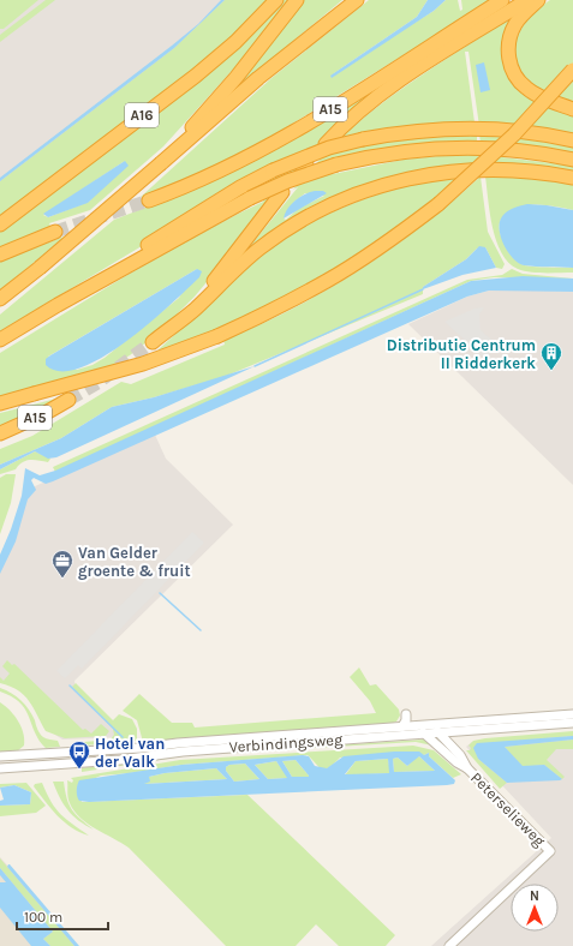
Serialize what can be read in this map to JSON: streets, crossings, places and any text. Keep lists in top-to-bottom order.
{
  "streets": {
    "highway": ["A15", "A16"],
    "street": ["Verbindingsweg", "Peterselieweg"]
  },
  "crossings": [
    ["Verbindingsweg", "Peterselieweg"]
  ],
  "places": {
    "building": ["Distributie Centrum II Ridderkerk"],
    "office": ["Van Gelder groente & fruit"],
    "bus stop": ["Hotel van der Valk"]
  },
  "scale_bar": "100 m",
  "north": "top"
}
